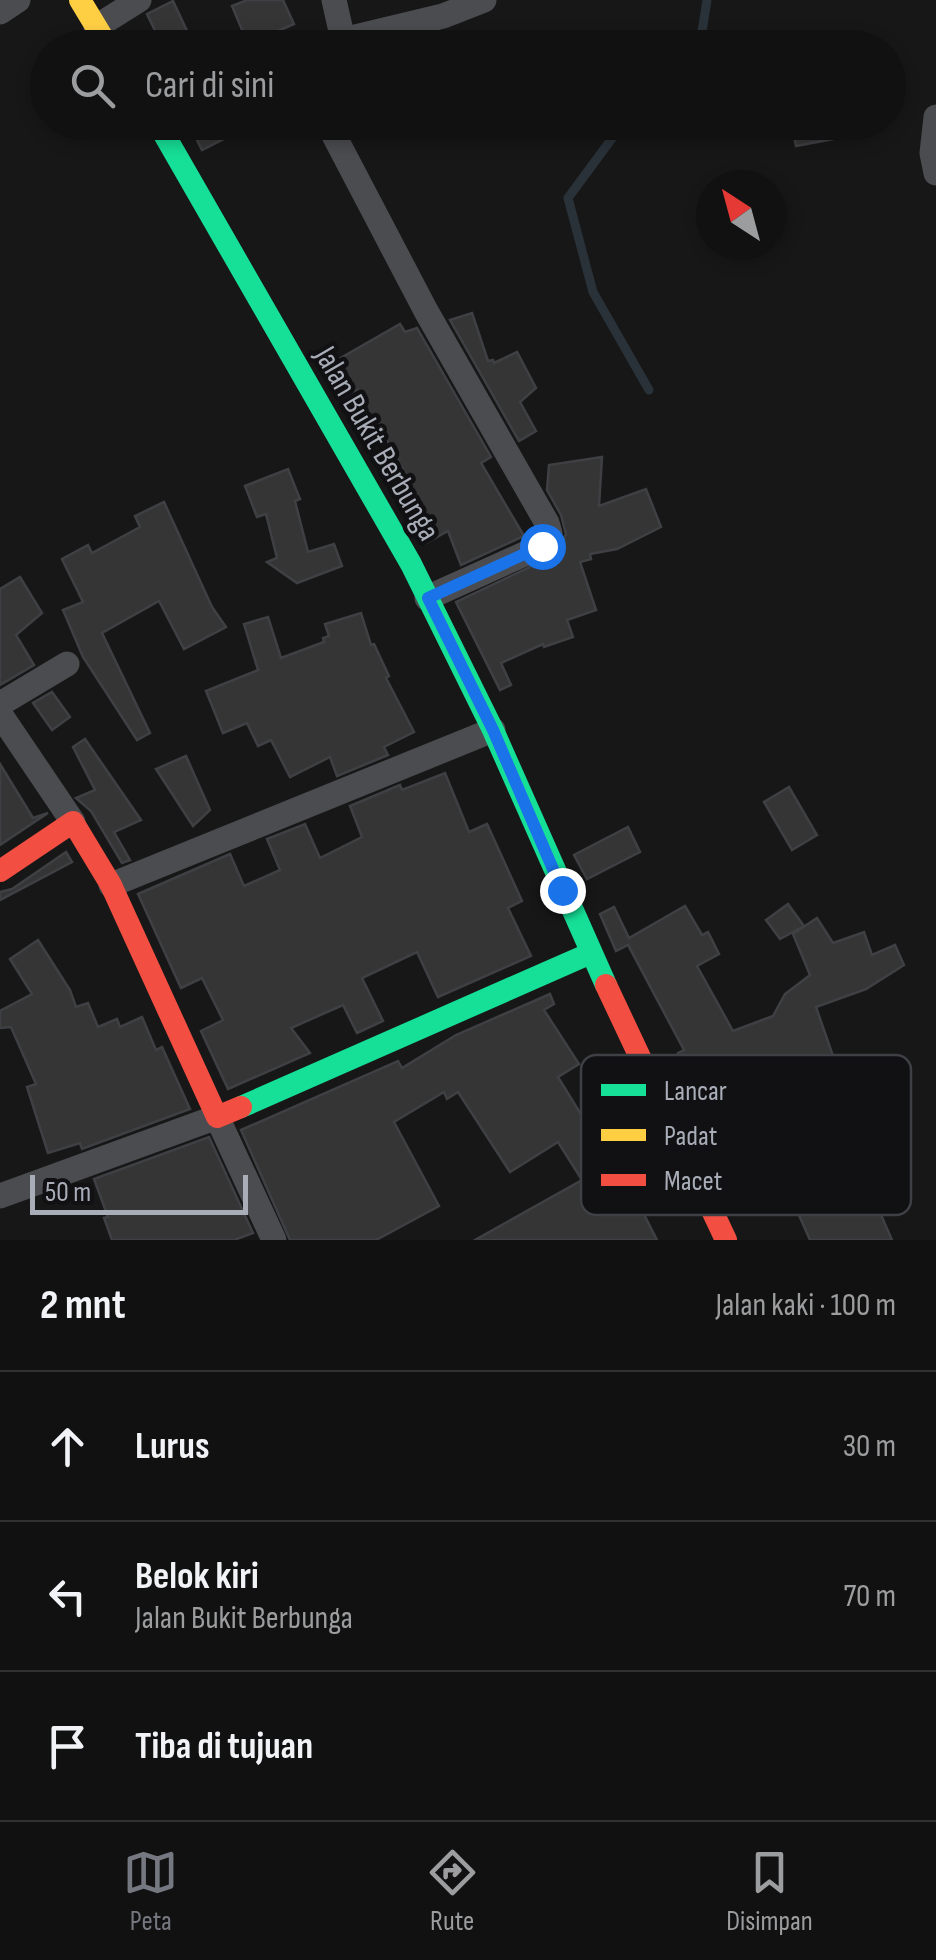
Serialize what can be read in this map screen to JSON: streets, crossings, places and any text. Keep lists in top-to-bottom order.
{
  "streets": {
    "main road": ["Jalan Bukit Berbunga"]
  },
  "legend": ["Lancar", "Padat", "Macet"],
  "scale_bar": "50 m",
  "north": "top left",
  "page": {
    "search": "Cari di sini",
    "scale": "50 m",
    "heading": ["2 mnt", "Jalan kaki · 100 m"],
    "list": [
      ["Lurus", "30 m"],
      ["Belok kiri", "Jalan Bukit Berbunga", "70 m"],
      "Tiba di tujuan"
    ],
    "nav": ["Peta", "Rute", "Disimpan"]
  }
}
